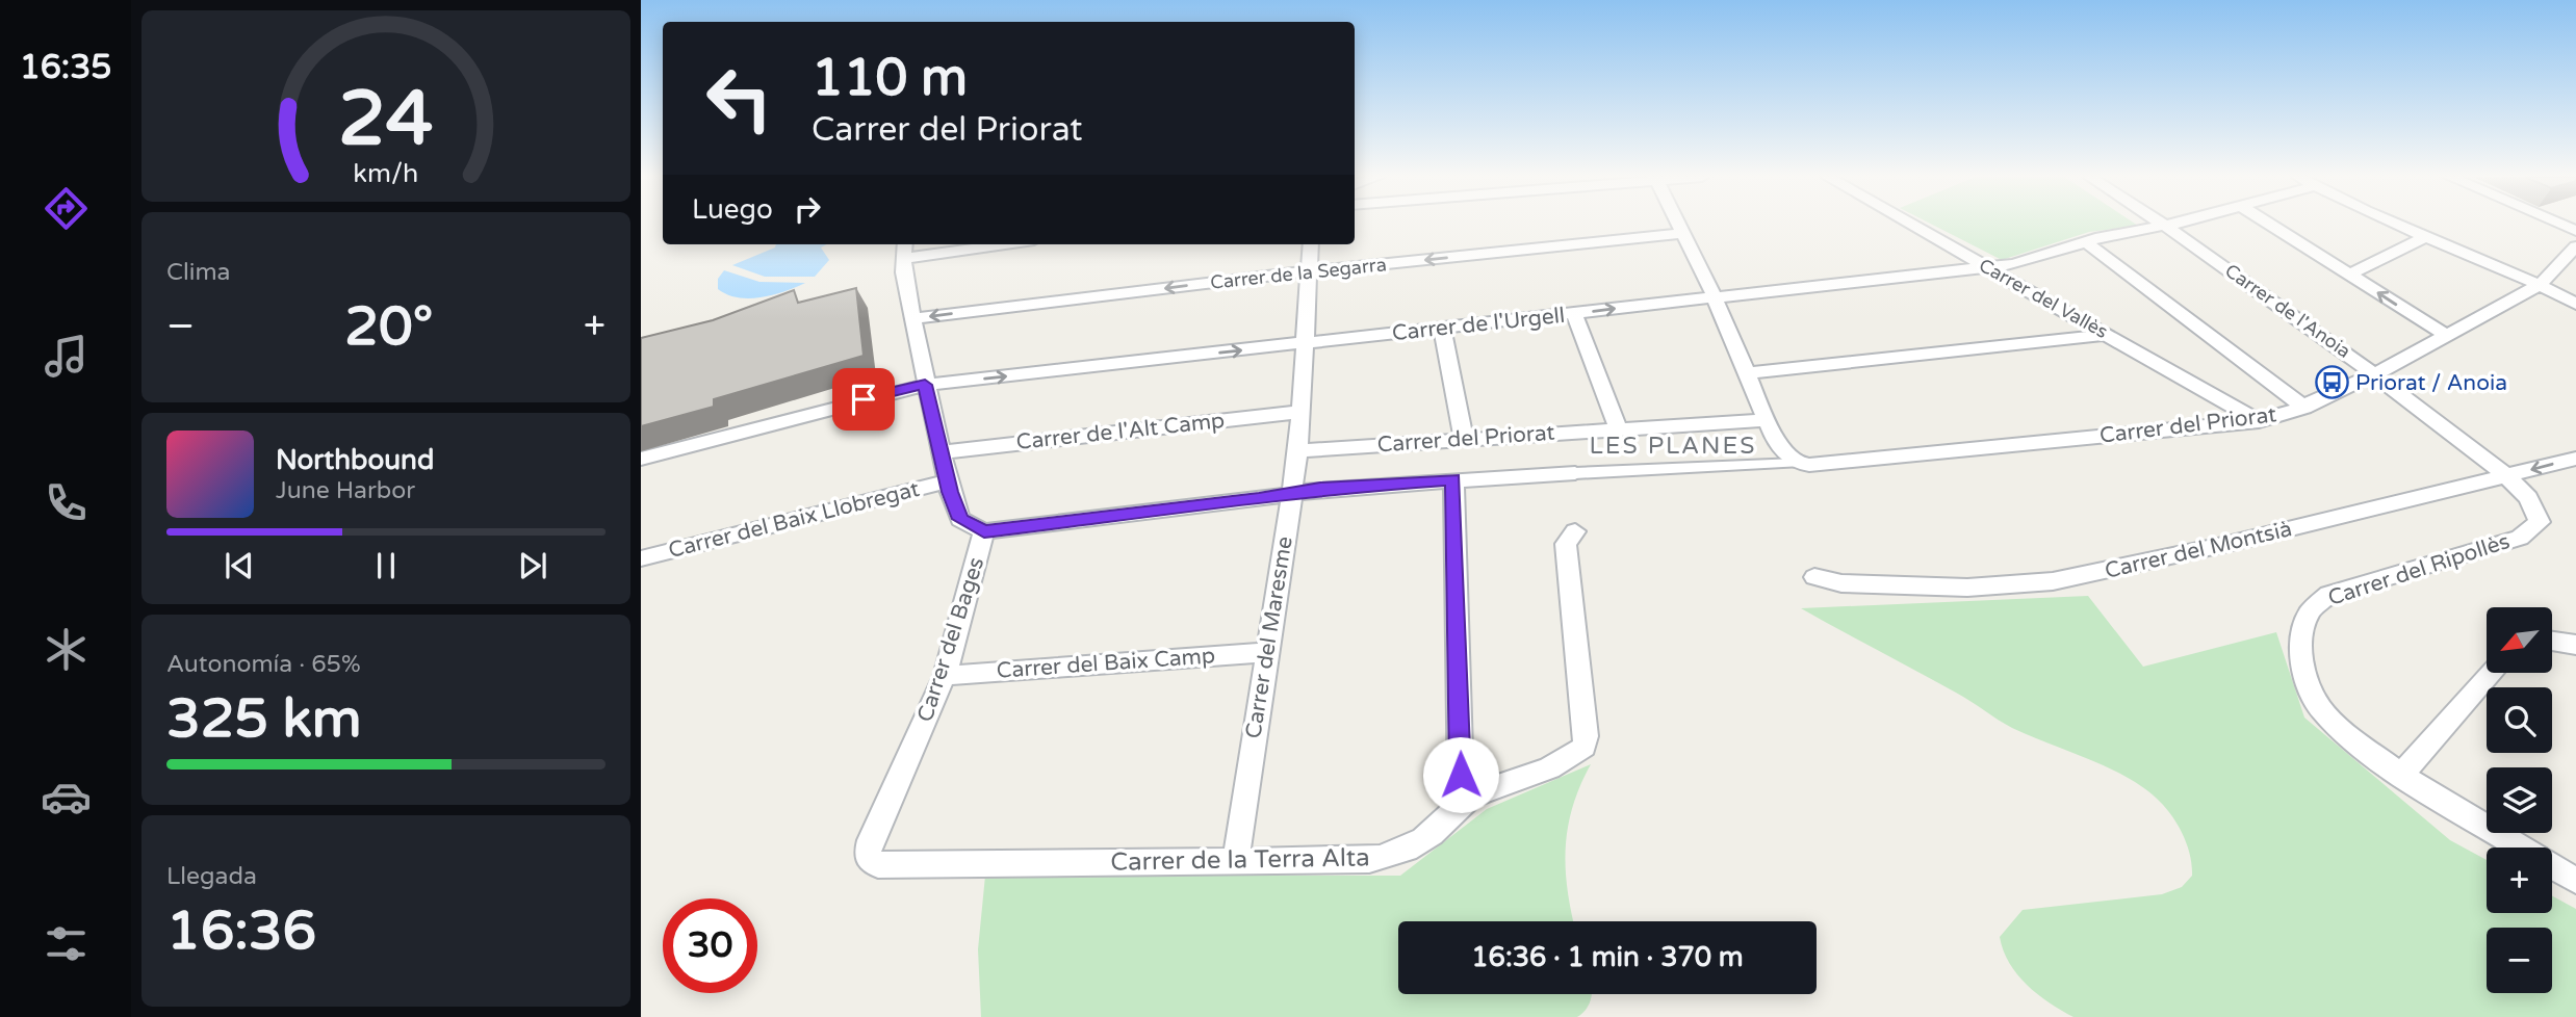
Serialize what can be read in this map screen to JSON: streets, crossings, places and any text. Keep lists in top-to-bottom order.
{
  "streets": {
    "street": [
      "Carrer de la Segarra",
      "Carrer del Vallès",
      "Carrer de l'Anoia",
      "Carrer de l'Urgell",
      "Carrer del Priorat",
      "Carrer de l'Alt Camp",
      "Carrer del Baix Llobregat",
      "Carrer del Montsià",
      "Carrer del Ripollès",
      "Carrer del Maresme",
      "Carrer del Bages",
      "Carrer del Baix Camp",
      "Carrer de la Terra Alta"
    ]
  },
  "crossings": [
    ["Carrer de la Segarra", "Carrer del Maresme"],
    ["Carrer de la Segarra", "Carrer del Bages"],
    ["Carrer del Vallès", "Carrer de l'Urgell"],
    ["Carrer del Vallès", "Carrer del Priorat"],
    ["Carrer de l'Anoia", "Carrer de l'Urgell"],
    ["Carrer de l'Anoia", "Carrer del Priorat"],
    ["Carrer de l'Anoia", "Carrer del Ripollès"],
    ["Carrer de l'Urgell", "Carrer del Maresme"],
    ["Carrer de l'Urgell", "Carrer del Bages"],
    ["Carrer del Priorat", "Carrer del Ripollès"],
    ["Carrer del Priorat", "Carrer del Maresme"],
    ["Carrer del Priorat", "Carrer del Bages"],
    ["Carrer de l'Alt Camp", "Carrer del Maresme"],
    ["Carrer de l'Alt Camp", "Carrer del Bages"],
    ["Carrer del Baix Llobregat", "Carrer del Bages"],
    ["Carrer del Montsià", "Carrer del Ripollès"],
    ["Carrer del Maresme", "Carrer del Baix Camp"],
    ["Carrer del Maresme", "Carrer de la Terra Alta"],
    ["Carrer del Bages", "Carrer del Baix Camp"],
    ["Carrer del Bages", "Carrer de la Terra Alta"]
  ],
  "one_way": ["Carrer de la Segarra"],
  "districts": ["LES PLANES"],
  "places": {
    "bus stop": ["Priorat / Anoia"]
  },
  "north": "bottom left",
  "page": {
    "tabs": "16:35",
    "turn": ["110 m", "Carrer del Priorat"],
    "then": "Luego",
    "tile": [
      "Clima",
      ["Autonomía · 65%", "325 km"],
      ["Llegada", "16:36"]
    ],
    "heat": ["−", "20°", "+"],
    "song": ["Northbound", "June Harbor"],
    "map_buttons": ["+", "−"],
    "limit": "30",
    "trip": "16:36 · 1 min · 370 m",
    "gauge": ["24", "km/h"]
  }
}
